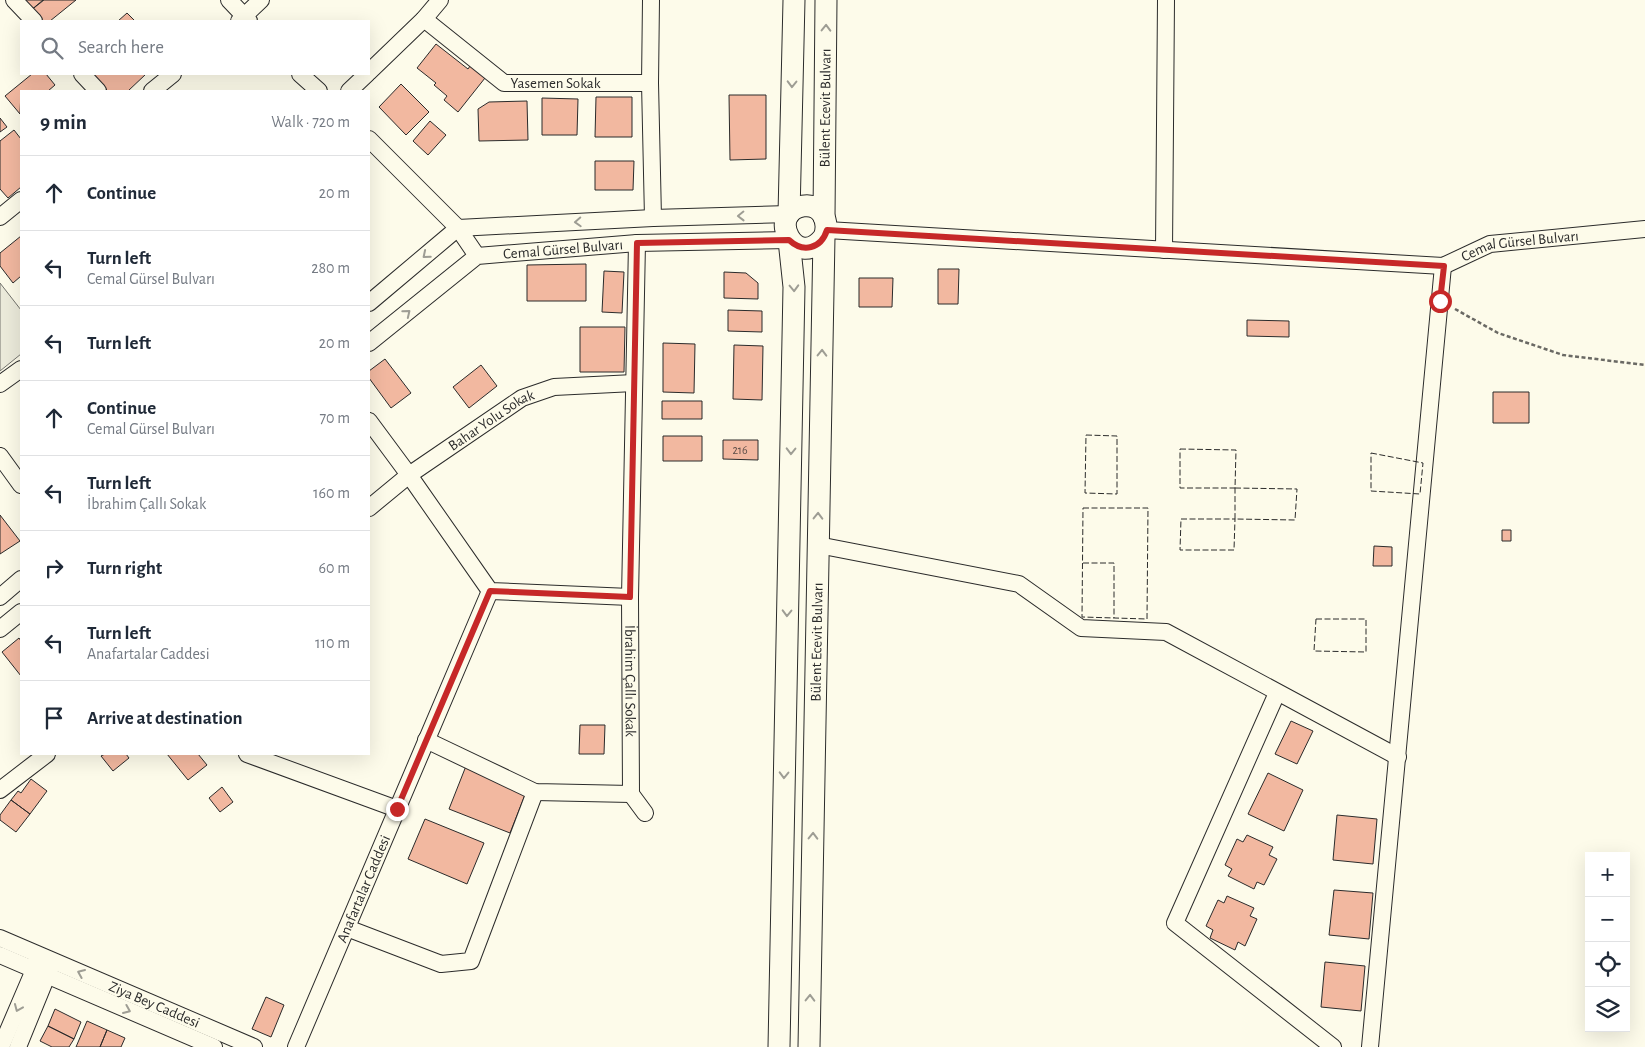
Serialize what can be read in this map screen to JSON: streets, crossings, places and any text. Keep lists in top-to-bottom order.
{
  "streets": {
    "main road": ["Bülent Ecevit Bulvarı"],
    "street": [
      "Yasemen Sokak",
      "Cemal Gürsel Bulvarı",
      "Bahar Yolu Sokak",
      "İbrahim Çallı Sokak",
      "Anafartalar Caddesi",
      "Ziya Bey Caddesi"
    ]
  },
  "crossings": [
    ["Bülent Ecevit Bulvarı", "Cemal Gürsel Bulvarı"],
    ["Cemal Gürsel Bulvarı", "İbrahim Çallı Sokak"],
    ["Bahar Yolu Sokak", "İbrahim Çallı Sokak"]
  ],
  "house_numbers": ["216"],
  "page": {
    "search": "Search here",
    "heading": ["9 min", "Walk · 720 m"],
    "list": [
      ["Continue", "20 m"],
      ["Turn left", "Cemal Gürsel Bulvarı", "280 m"],
      ["Turn left", "20 m"],
      ["Continue", "Cemal Gürsel Bulvarı", "70 m"],
      ["Turn left", "İbrahim Çallı Sokak", "160 m"],
      ["Turn right", "60 m"],
      ["Turn left", "Anafartalar Caddesi", "110 m"],
      "Arrive at destination"
    ],
    "map_buttons": ["+", "−"]
  }
}
